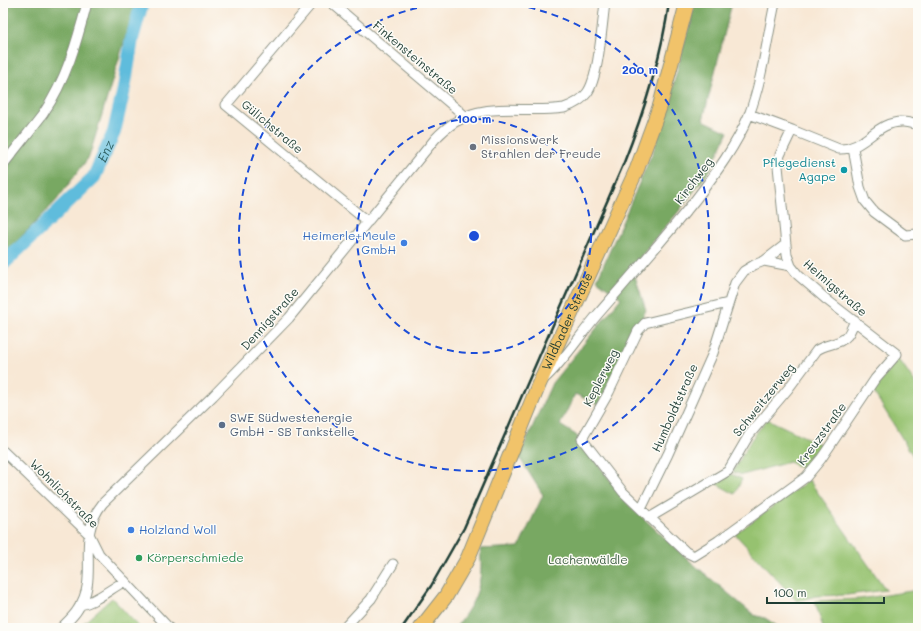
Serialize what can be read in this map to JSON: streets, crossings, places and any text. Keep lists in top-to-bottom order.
{
  "streets": {
    "main road": ["Wildbader Straße"],
    "street": [
      "Finkensteinstraße",
      "Gülichstraße",
      "Kirchweg",
      "Heimigstraße",
      "Dennigstraße",
      "Keplerweg",
      "Schweitzerweg",
      "Humboldtstraße",
      "Kreuzstraße",
      "Wohnlichstraße"
    ]
  },
  "crossings": [
    ["Finkensteinstraße", "Dennigstraße"],
    ["Gülichstraße", "Dennigstraße"],
    ["Kirchweg", "Wildbader Straße"],
    ["Heimigstraße", "Schweitzerweg"],
    ["Heimigstraße", "Humboldtstraße"],
    ["Heimigstraße", "Kreuzstraße"],
    ["Dennigstraße", "Wohnlichstraße"],
    ["Keplerweg", "Humboldtstraße"],
    ["Schweitzerweg", "Kreuzstraße"]
  ],
  "water": ["Enz"],
  "parks": ["Lachenwäldle"],
  "places": [
    "Missionswerk Strahlen der Freude",
    "Pflegedienst Agape",
    "Heimerle+Meule GmbH",
    "SWE Südwestenergie GmbH - SB Tankstelle",
    "Holzland Woll",
    "Körperschmiede"
  ],
  "scale_bar": "100 m",
  "rings": ["200 m", "100 m"]
}
